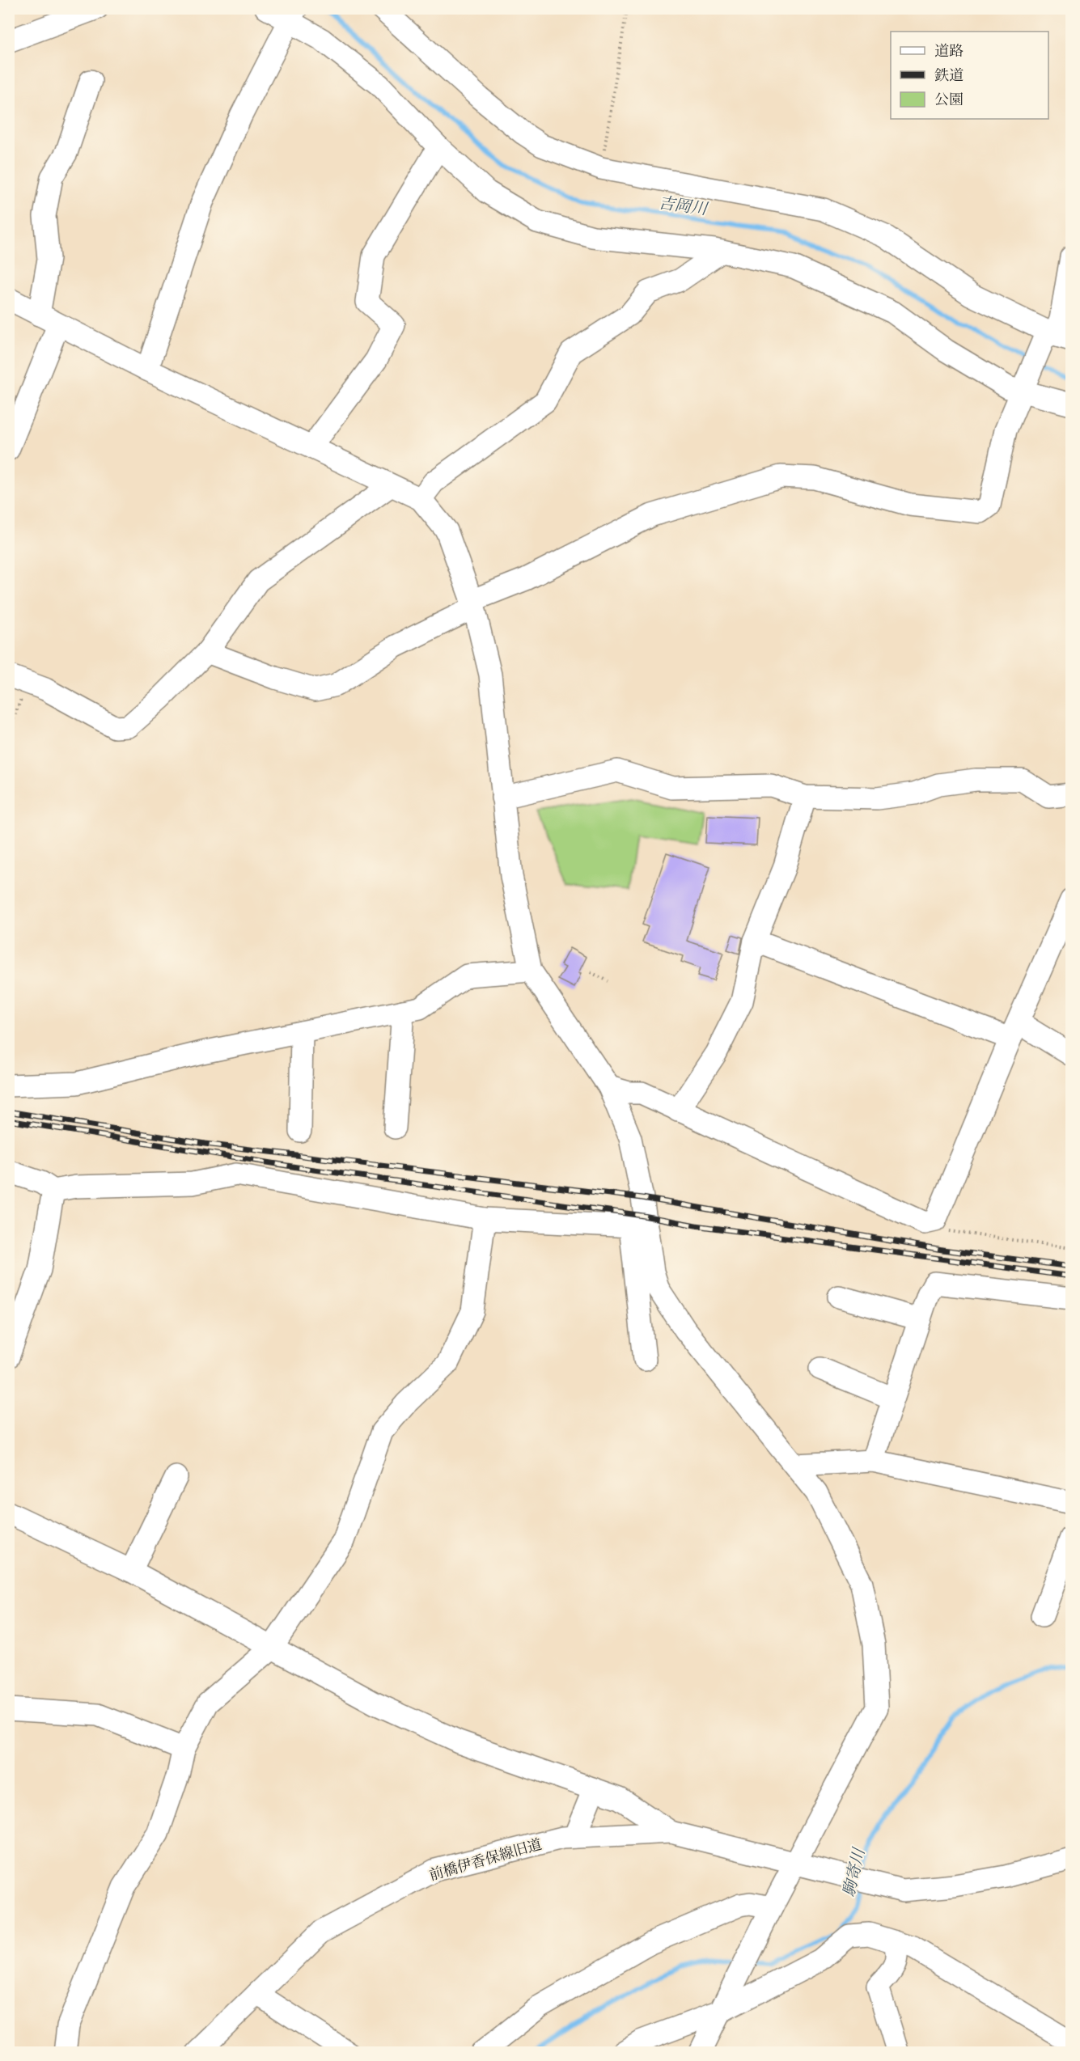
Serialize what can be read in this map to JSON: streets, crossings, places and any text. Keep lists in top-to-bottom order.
{
  "streets": {
    "street": ["前橋伊香保線旧道"]
  },
  "water": ["吉岡川", "駒寄川"],
  "legend": ["道路", "鉄道", "公園"]
}
